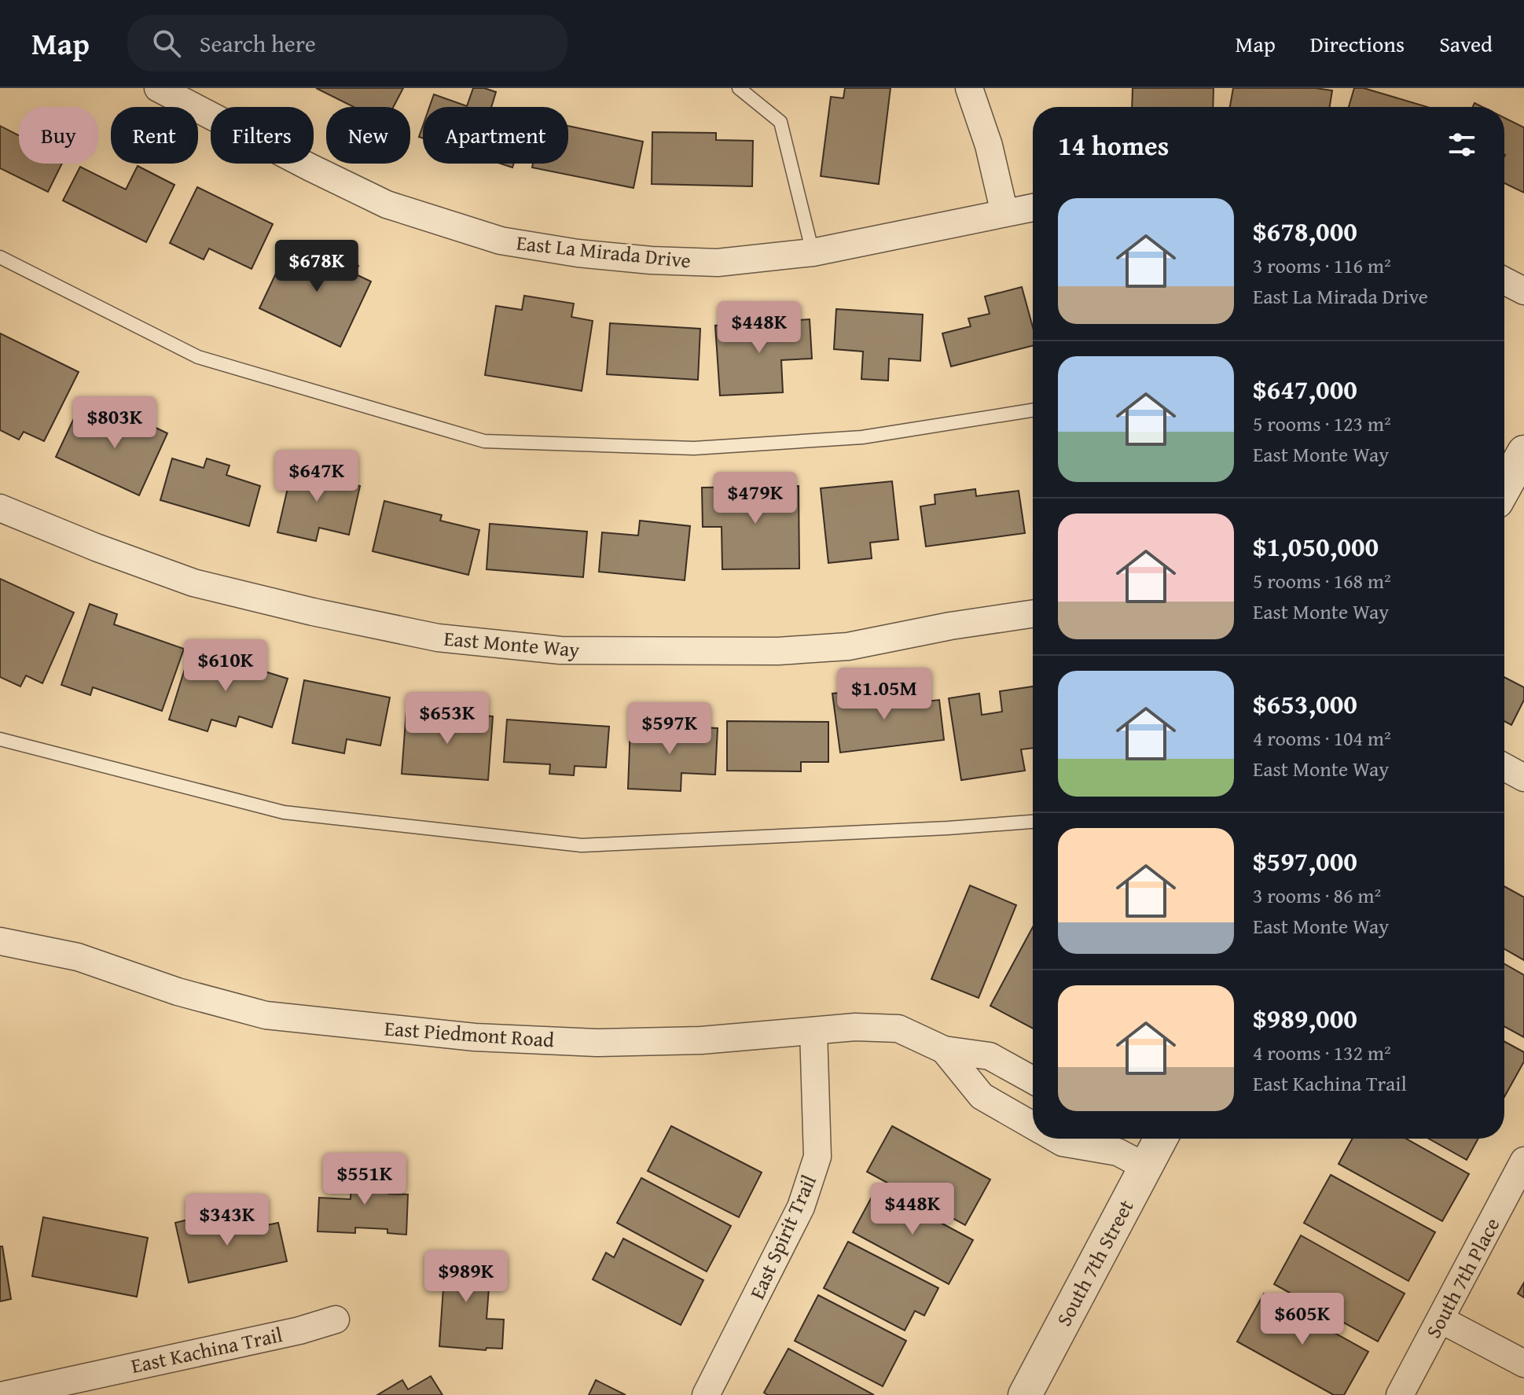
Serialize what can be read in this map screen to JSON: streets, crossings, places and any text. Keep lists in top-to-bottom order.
{
  "streets": {
    "street": [
      "East La Mirada Drive",
      "East Monte Way",
      "East Piedmont Road",
      "East Spirit Trail",
      "South 7th Street",
      "South 7th Place",
      "East Kachina Trail"
    ]
  },
  "crossings": [
    ["East Piedmont Road", "East Spirit Trail"],
    ["East Piedmont Road", "South 7th Street"]
  ],
  "page": {
    "header": "Map",
    "search": "Search here",
    "nav": ["Map", "Directions", "Saved"],
    "chip": [
      "Buy",
      "Rent",
      "Filters",
      "New",
      "Apartment"
    ],
    "heading": "14 homes",
    "list": [
      {
        "name": "$678,000",
        "note": "3 rooms · 116 m² · East La Mirada Drive"
      },
      {
        "name": "$647,000",
        "note": "5 rooms · 123 m² · East Monte Way"
      },
      {
        "name": "$1,050,000",
        "note": "5 rooms · 168 m² · East Monte Way"
      },
      {
        "name": "$653,000",
        "note": "4 rooms · 104 m² · East Monte Way"
      },
      {
        "name": "$597,000",
        "note": "3 rooms · 86 m² · East Monte Way"
      },
      {
        "name": "$989,000",
        "note": "4 rooms · 132 m² · East Kachina Trail"
      }
    ],
    "price": [
      "$678K",
      "$448K",
      "$803K",
      "$647K",
      "$479K",
      "$610K",
      "$1.05M",
      "$653K",
      "$597K",
      "$551K",
      "$448K",
      "$343K",
      "$989K",
      "$605K"
    ]
  }
}
